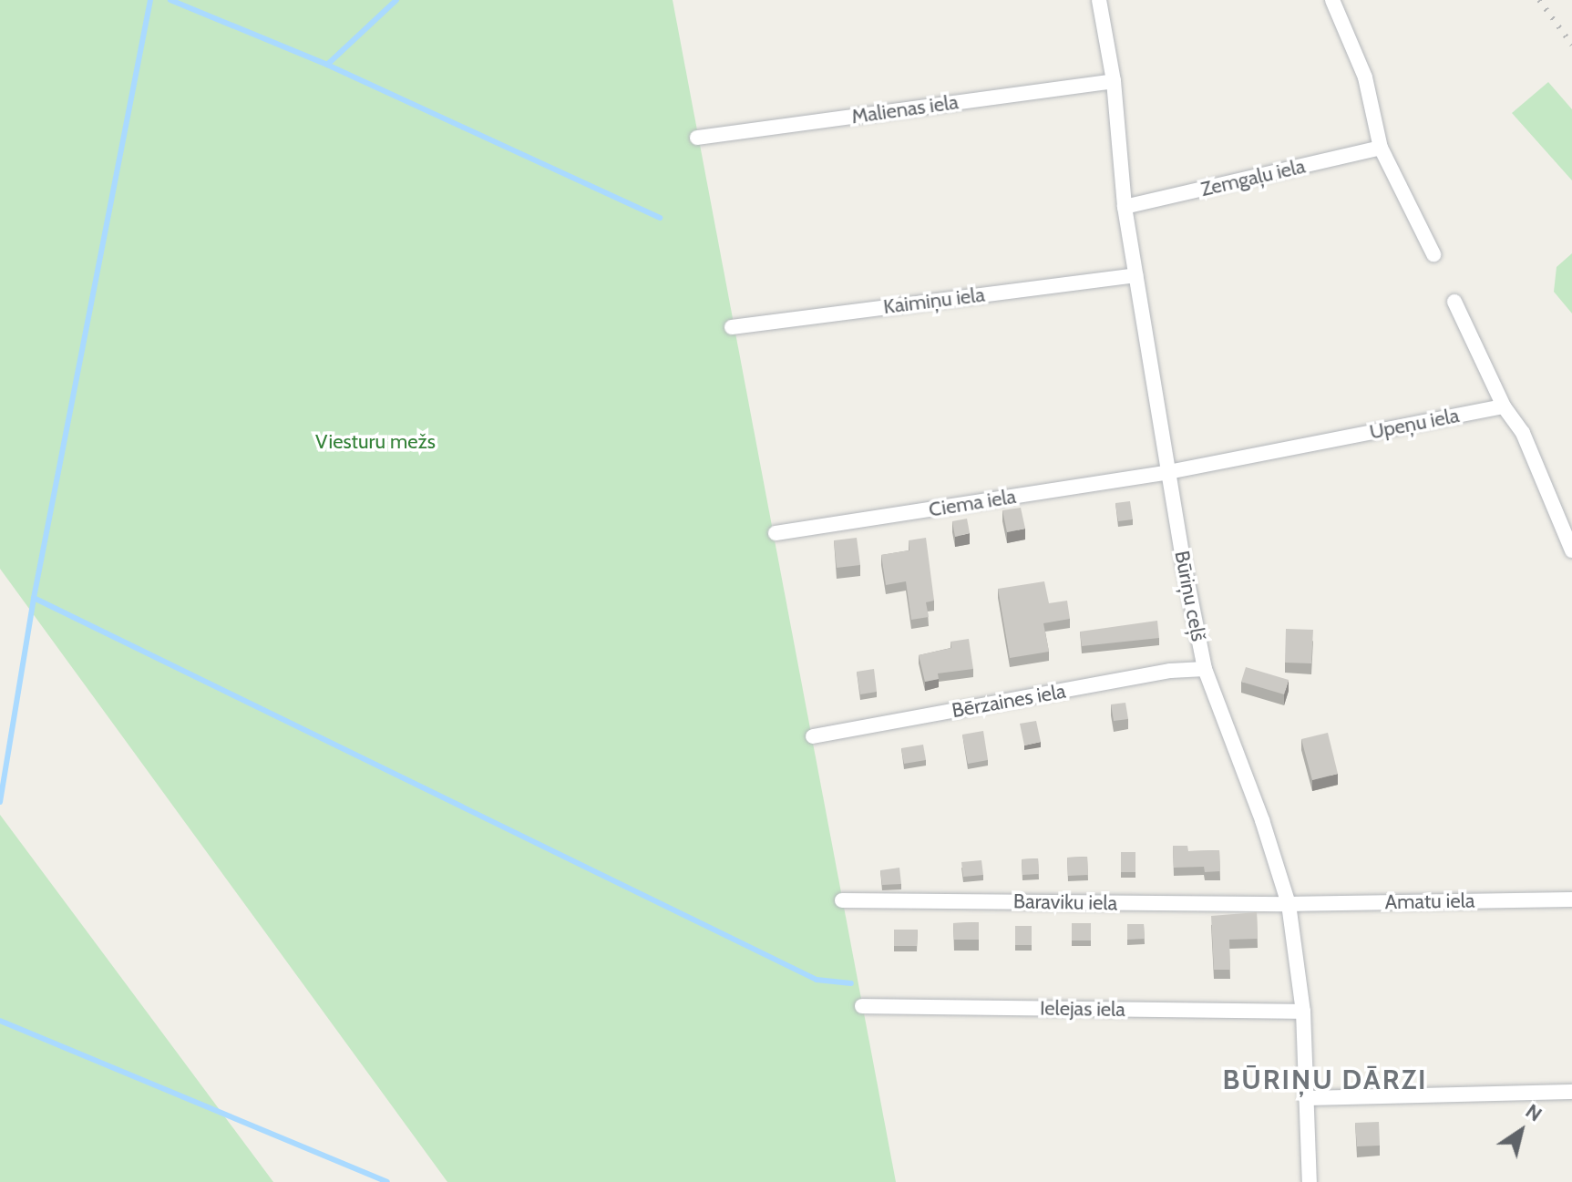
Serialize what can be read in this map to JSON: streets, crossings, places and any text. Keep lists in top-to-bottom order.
{
  "streets": {
    "street": [
      "Malienas iela",
      "Zemgaļu iela",
      "Kaimiņu iela",
      "Upeņu iela",
      "Ciema iela",
      "Būriņu ceļš",
      "Bērzaines iela",
      "Amatu iela",
      "Baraviku iela",
      "Ielejas iela"
    ]
  },
  "crossings": [
    ["Malienas iela", "Būriņu ceļš"],
    ["Zemgaļu iela", "Būriņu ceļš"],
    ["Kaimiņu iela", "Būriņu ceļš"],
    ["Upeņu iela", "Ciema iela"],
    ["Upeņu iela", "Būriņu ceļš"],
    ["Ciema iela", "Būriņu ceļš"],
    ["Būriņu ceļš", "Bērzaines iela"],
    ["Būriņu ceļš", "Amatu iela"],
    ["Būriņu ceļš", "Baraviku iela"],
    ["Būriņu ceļš", "Ielejas iela"],
    ["Amatu iela", "Baraviku iela"]
  ],
  "districts": ["BŪRIŅU DĀRZI"],
  "parks": ["Viesturu mežs"],
  "north": "top right"
}
